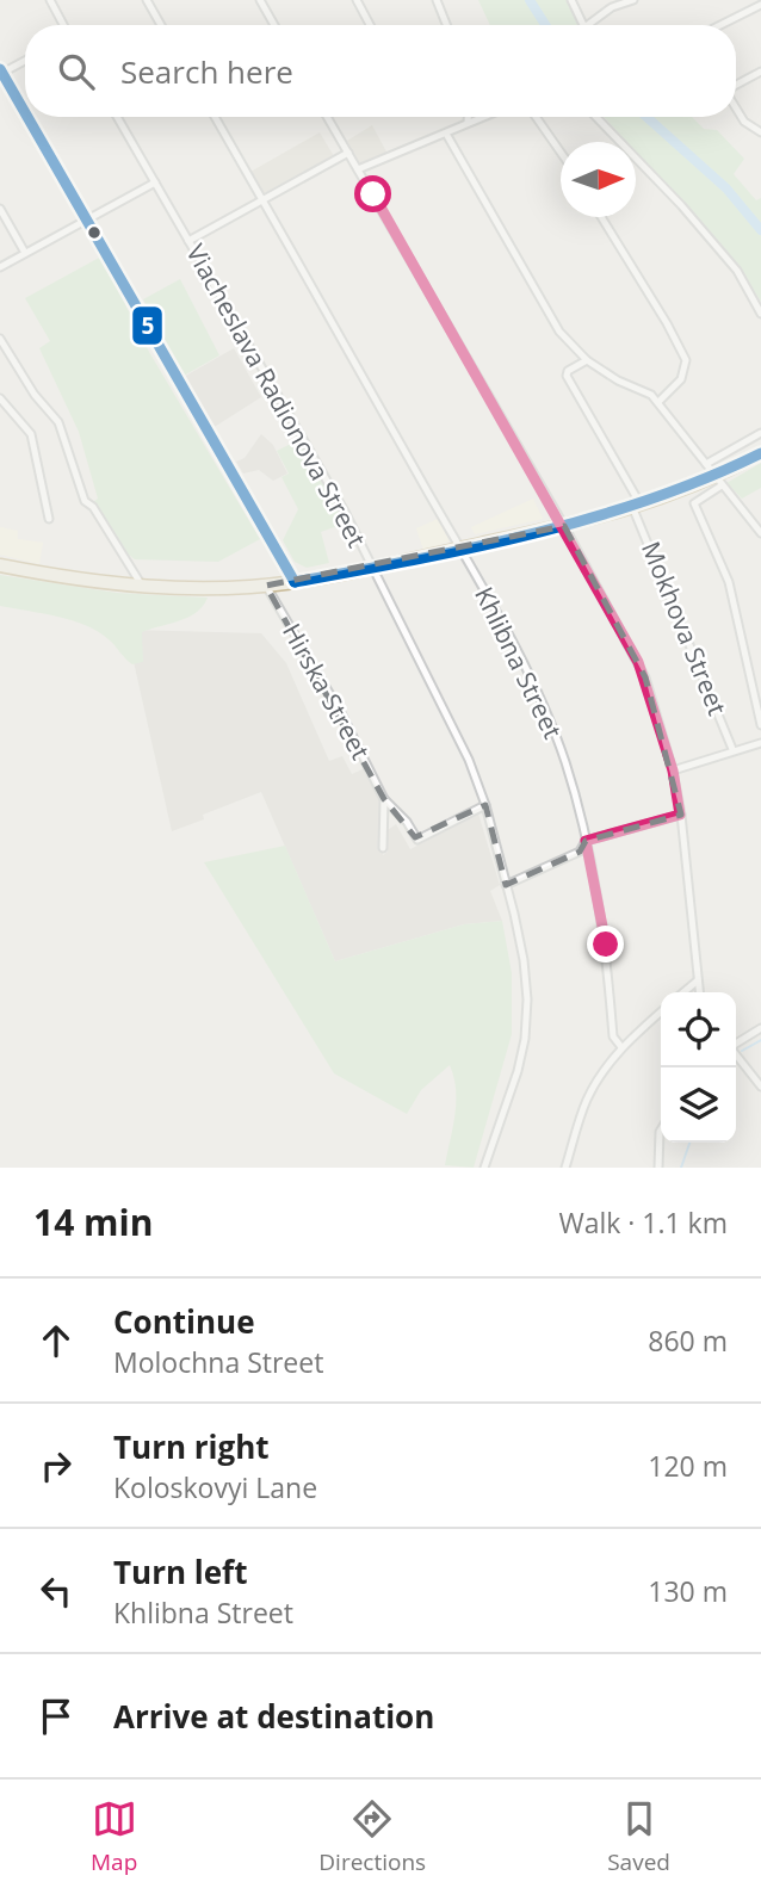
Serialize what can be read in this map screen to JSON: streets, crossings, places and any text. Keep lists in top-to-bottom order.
{
  "streets": {
    "street": [
      "Viacheslava Radionova Street",
      "Mokhova Street",
      "Khlibna Street",
      "Hirska Street"
    ]
  },
  "crossings": [
    ["Viacheslava Radionova Street", "Hirska Street"]
  ],
  "lines": ["transit line 5"],
  "north": "right",
  "page": {
    "search": "Search here",
    "heading": ["14 min", "Walk · 1.1 km"],
    "list": [
      ["Continue", "Molochna Street", "860 m"],
      ["Turn right", "Koloskovyi Lane", "120 m"],
      ["Turn left", "Khlibna Street", "130 m"],
      "Arrive at destination"
    ],
    "nav": ["Map", "Directions", "Saved"]
  }
}
